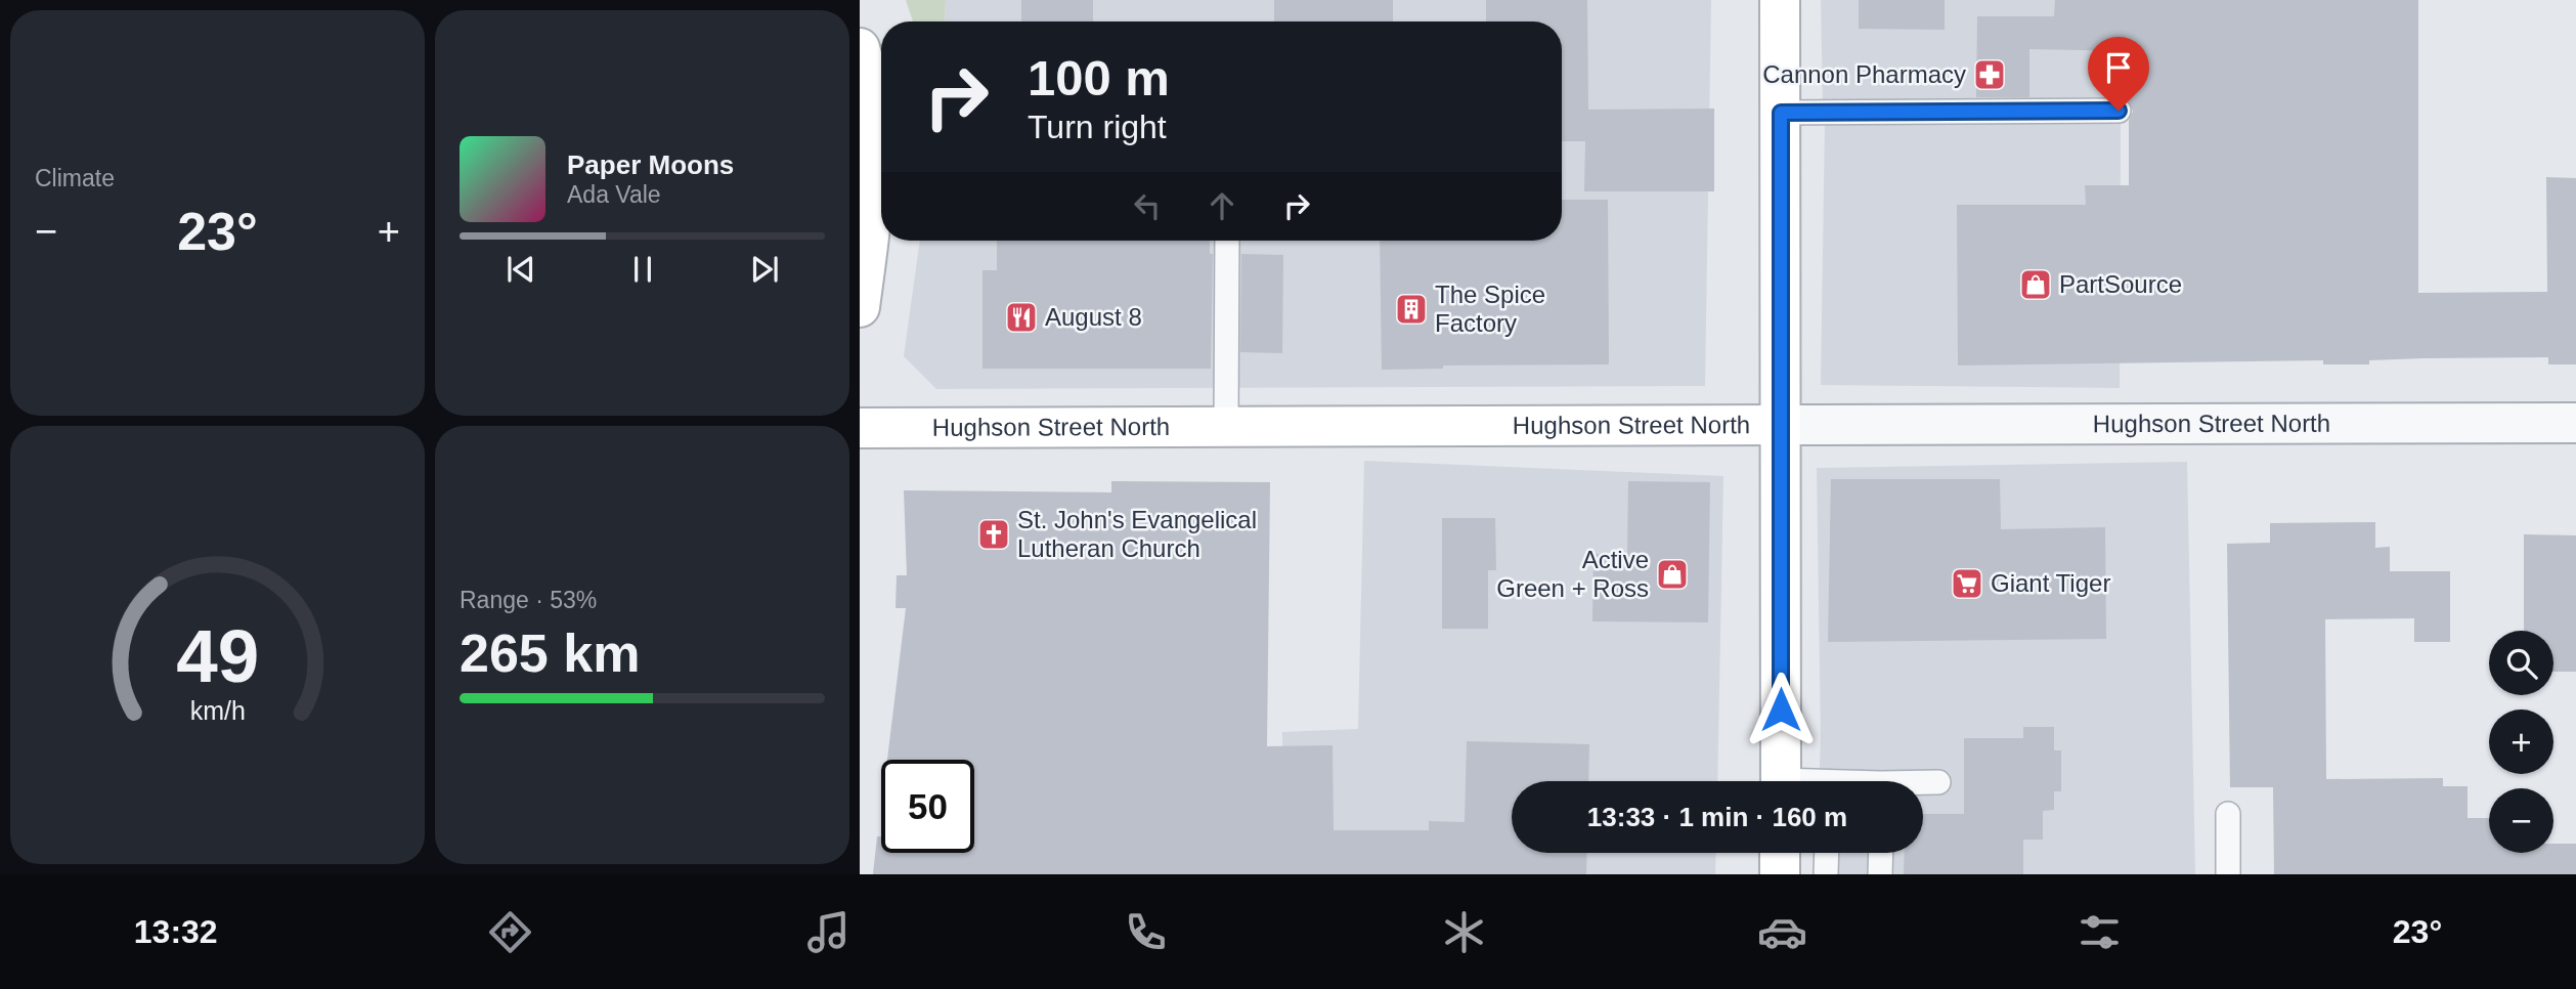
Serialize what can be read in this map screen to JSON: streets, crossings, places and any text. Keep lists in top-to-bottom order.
{
  "streets": {
    "main road": ["Hughson Street North"]
  },
  "places": {
    "pharmacy": ["Cannon Pharmacy"],
    "shop": ["PartSource", "Active Green + Ross"],
    "building": ["The Spice Factory"],
    "restaurant": ["August 8"],
    "church": ["St. John's Evangelical Lutheran Church"],
    "supermarket": ["Giant Tiger"]
  },
  "page": {
    "tile": [
      "Climate",
      ["Range · 53%", "265 km"]
    ],
    "turn": ["100 m", "Turn right"],
    "song": ["Paper Moons", "Ada Vale"],
    "heat": ["−", "23°", "+"],
    "map_buttons": ["+", "−"],
    "limit": "50",
    "trip": "13:33 · 1 min · 160 m",
    "tabs": ["13:32", "23°"],
    "gauge": ["49", "km/h"]
  }
}
